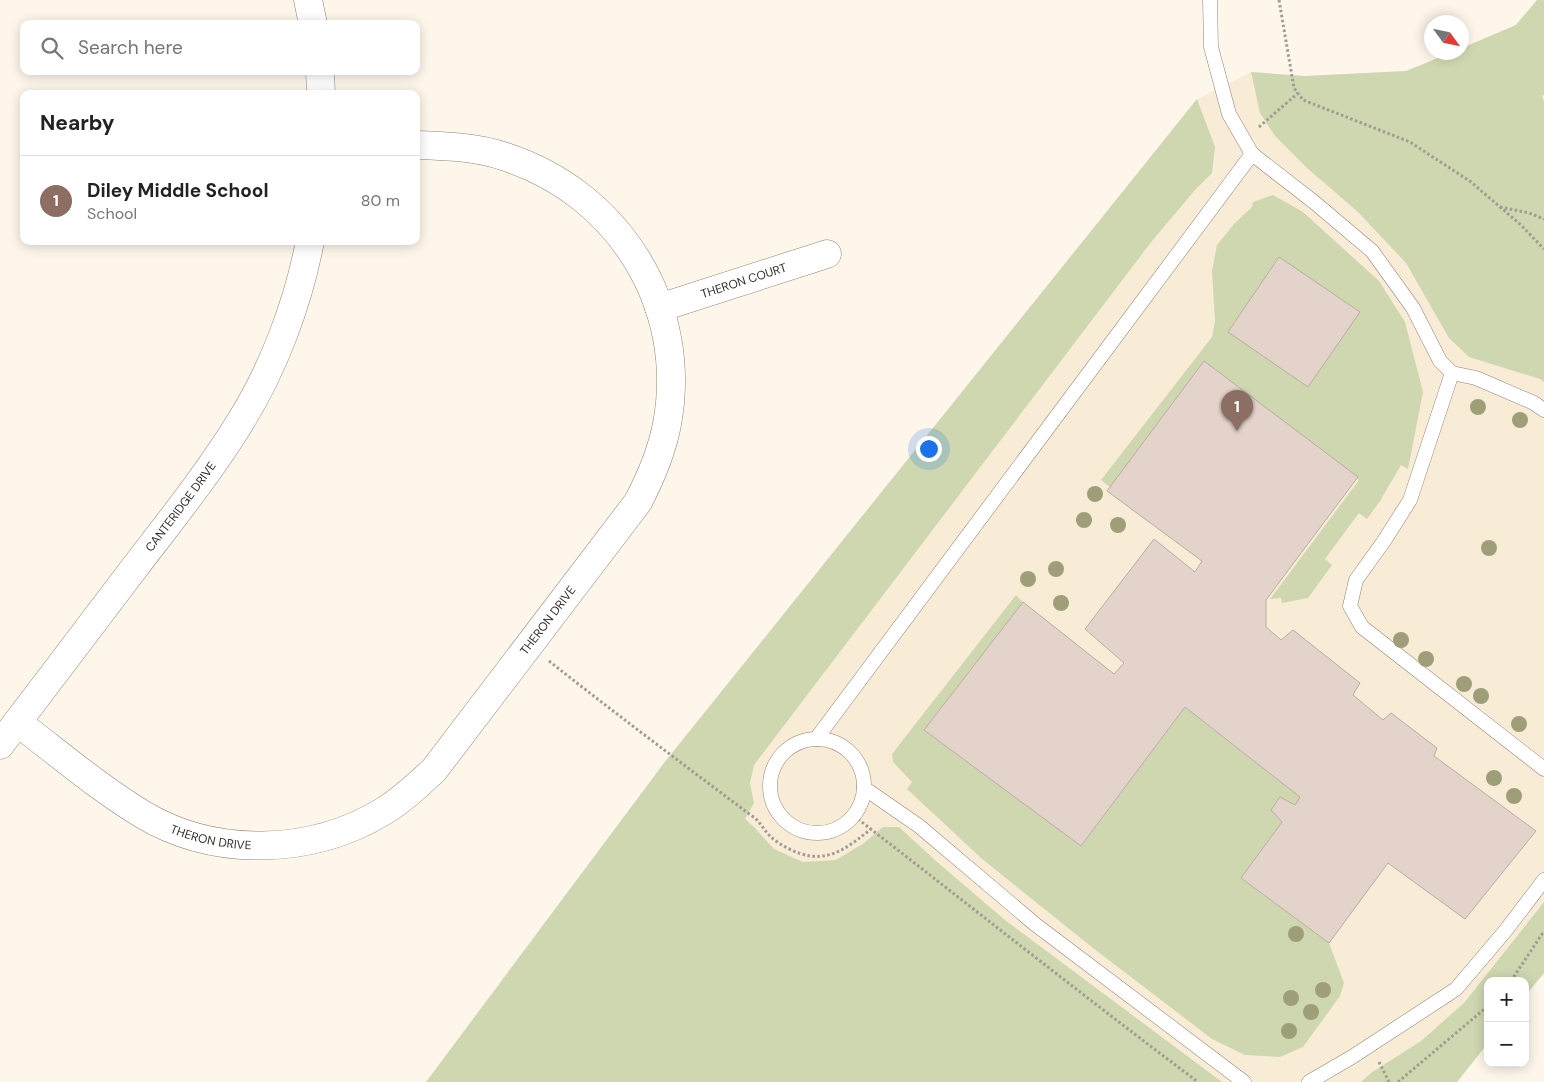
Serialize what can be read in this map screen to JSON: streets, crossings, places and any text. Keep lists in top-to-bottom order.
{
  "streets": {
    "street": ["THERON COURT", "CANTERIDGE DRIVE", "THERON DRIVE"]
  },
  "crossings": [
    ["THERON COURT", "THERON DRIVE"],
    ["CANTERIDGE DRIVE", "THERON DRIVE"]
  ],
  "north": "bottom right",
  "page": {
    "search": "Search here",
    "heading": "Nearby",
    "list": [
      {
        "mark": "1",
        "name": "Diley Middle School",
        "note": "School",
        "value": "80 m"
      }
    ],
    "pins": "1",
    "map_buttons": ["+", "−"]
  }
}
